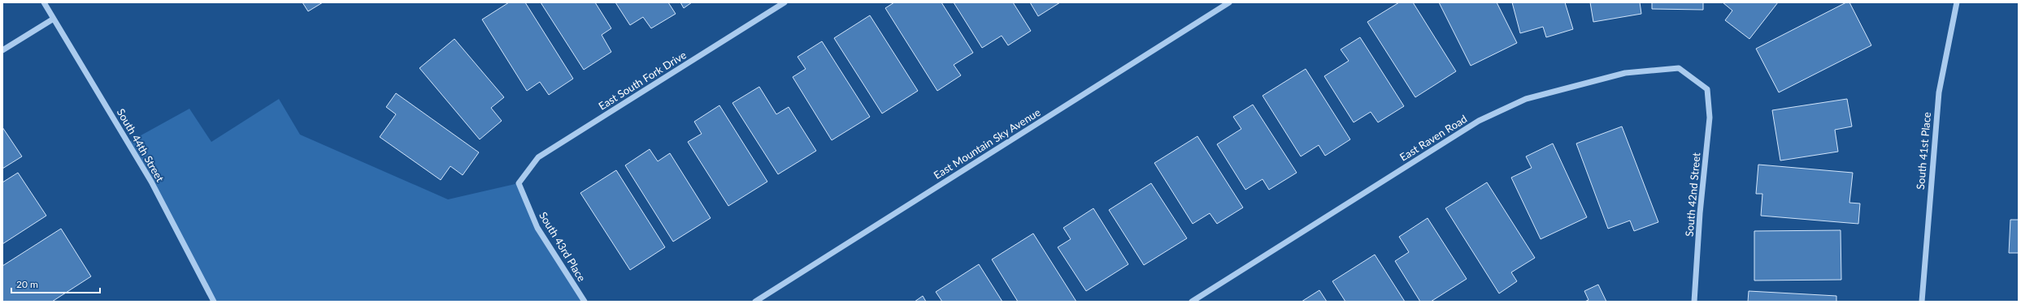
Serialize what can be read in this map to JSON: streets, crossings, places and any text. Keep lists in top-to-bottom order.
{
  "streets": {
    "street": [
      "East South Fork Drive",
      "East Raven Road",
      "East Mountain Sky Avenue",
      "South 44th Street",
      "South 41st Place",
      "South 42nd Street",
      "South 43rd Place"
    ]
  },
  "crossings": [
    ["East South Fork Drive", "South 43rd Place"],
    ["East Raven Road", "South 42nd Street"]
  ],
  "scale_bar": "20 m"
}
